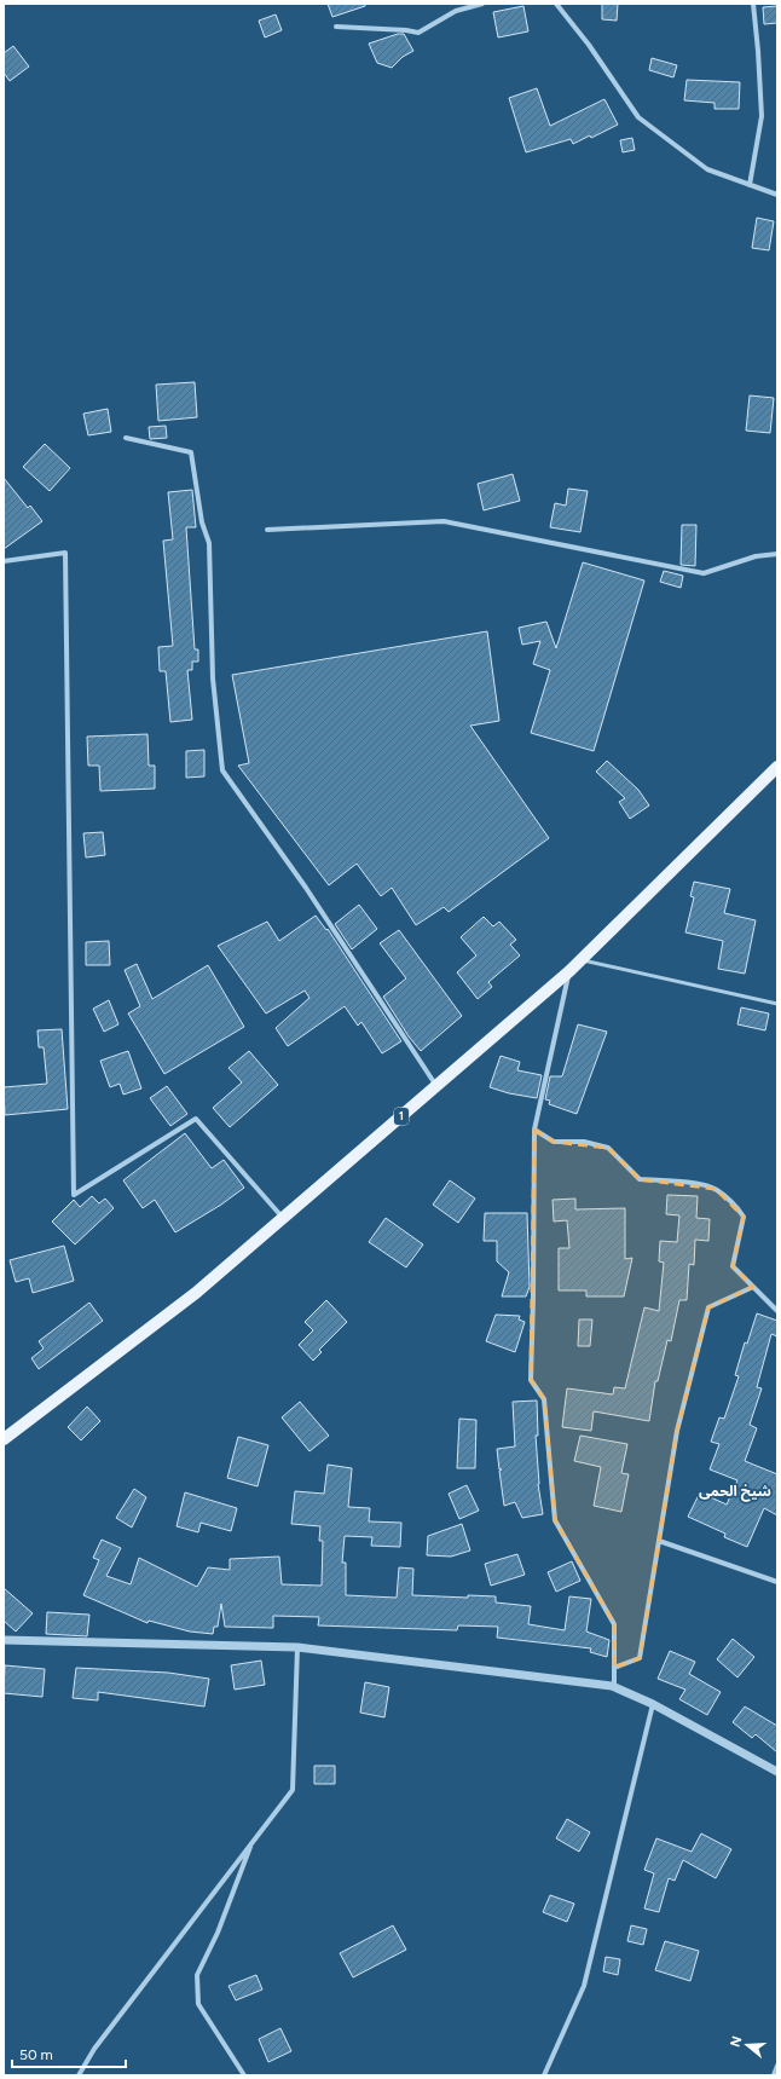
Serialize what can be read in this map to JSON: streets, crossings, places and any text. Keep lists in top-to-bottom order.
{
  "streets": {
    "main road": ["1"]
  },
  "districts": ["شيخ الحمى"],
  "scale_bar": "50 m",
  "north": "left"
}
